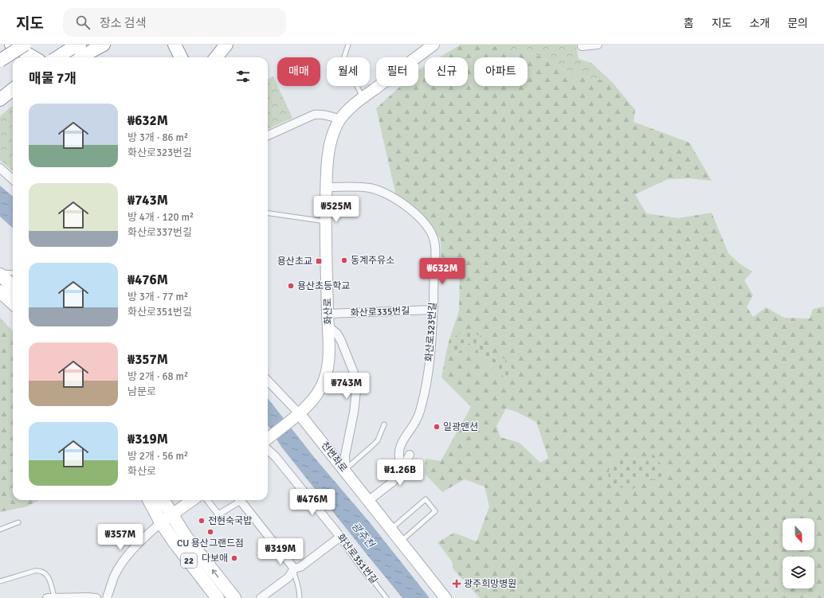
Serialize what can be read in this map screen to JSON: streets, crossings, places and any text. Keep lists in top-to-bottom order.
{
  "streets": {
    "main road": ["화산로", "천변좌로", "22"],
    "street": ["화산로335번길", "화산로323번길", "화산로351번길"]
  },
  "crossings": [
    ["화산로", "화산로335번길"],
    ["화산로", "화산로323번길"],
    ["화산로", "천변좌로"],
    ["화산로335번길", "화산로323번길"]
  ],
  "water": ["광주천"],
  "places": {
    "other": [
      "동계주유소",
      "용산초등학교",
      "일광맨션",
      "전현숙국밥",
      "CU 용산그랜드점",
      "다보애"
    ],
    "transit": ["용산초교"],
    "health": ["광주희망병원"]
  },
  "north": "bottom",
  "page": {
    "header": "지도",
    "search": "장소 검색",
    "nav": [
      "홈",
      "지도",
      "소개",
      "문의"
    ],
    "chip": [
      "매매",
      "월세",
      "필터",
      "신규",
      "아파트"
    ],
    "heading": "매물 7개",
    "list": [
      {
        "name": "₩632M",
        "note": "방 3개 · 86 m² · 화산로323번길"
      },
      {
        "name": "₩743M",
        "note": "방 4개 · 120 m² · 화산로337번길"
      },
      {
        "name": "₩476M",
        "note": "방 3개 · 77 m² · 화산로351번길"
      },
      {
        "name": "₩357M",
        "note": "방 2개 · 68 m² · 남문로"
      },
      {
        "name": "₩319M",
        "note": "방 2개 · 56 m² · 화산로"
      }
    ],
    "price": [
      "₩525M",
      "₩632M",
      "₩743M",
      "₩1.26B",
      "₩476M",
      "₩357M",
      "₩319M"
    ]
  }
}
